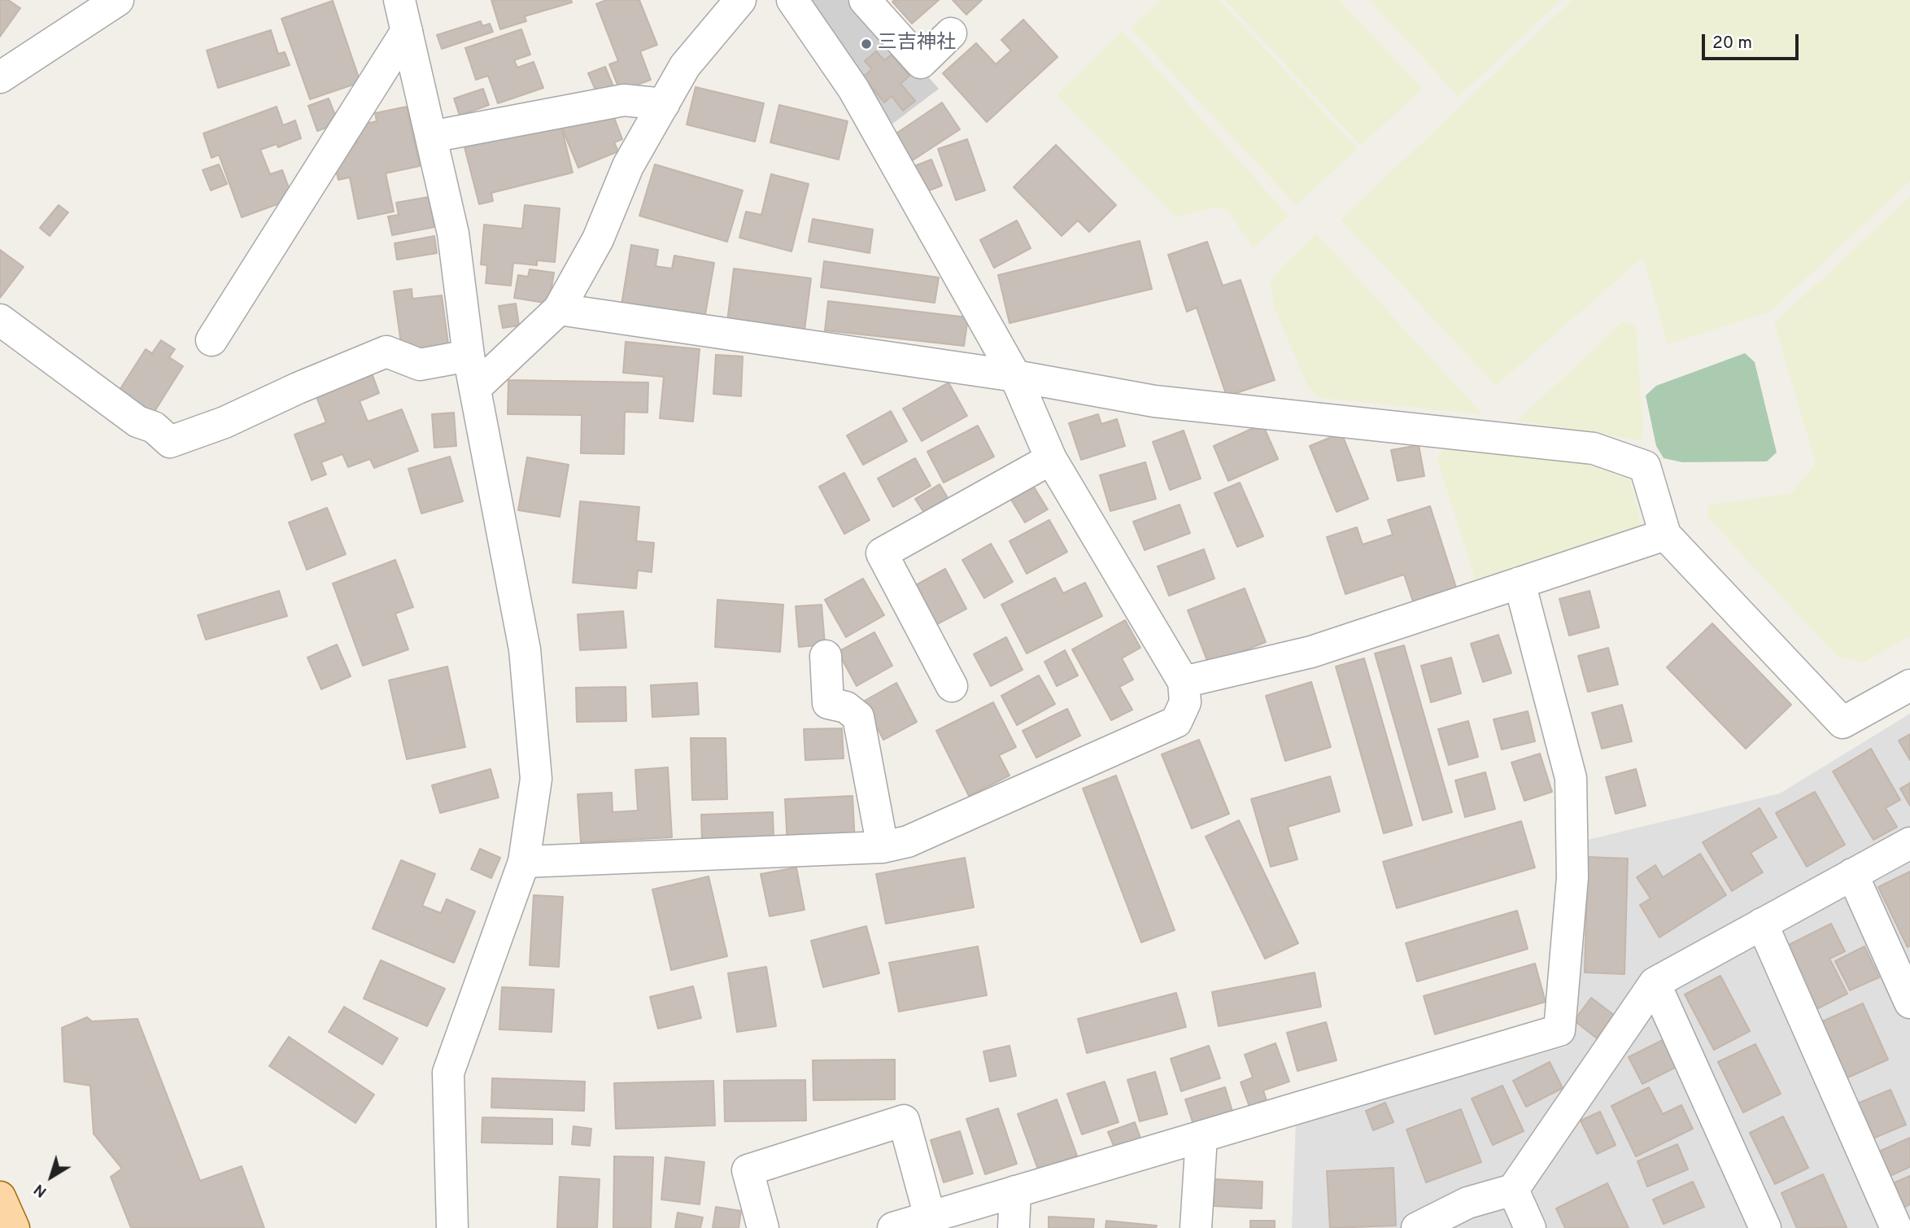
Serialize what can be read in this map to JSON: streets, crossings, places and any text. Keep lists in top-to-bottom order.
{
  "places": ["三吉神社"],
  "scale_bar": "20 m",
  "north": "bottom left"
}
